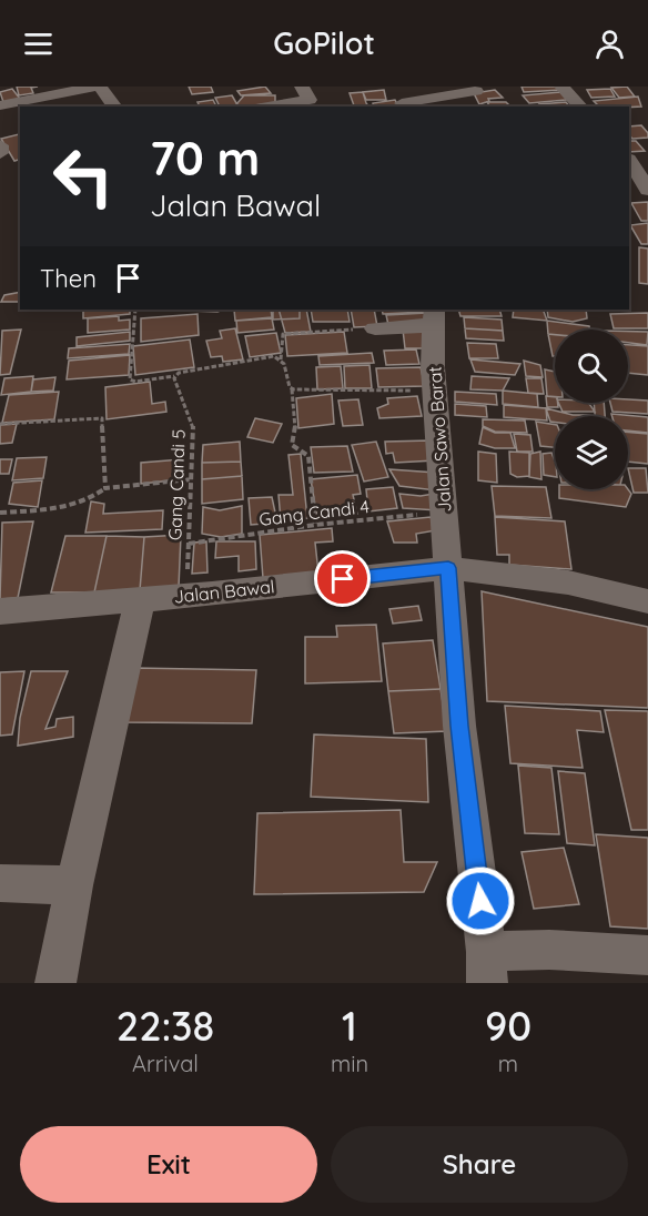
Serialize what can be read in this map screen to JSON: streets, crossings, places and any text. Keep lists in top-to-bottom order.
{
  "streets": {
    "street": ["Jalan Sawo Barat", "Jalan Bawal"],
    "path": ["Gang Candi 5", "Gang Candi 4"]
  },
  "crossings": [
    ["Jalan Sawo Barat", "Gang Candi 4"],
    ["Jalan Sawo Barat", "Jalan Bawal"],
    ["Gang Candi 5", "Gang Candi 4"],
    ["Gang Candi 5", "Jalan Bawal"]
  ],
  "page": {
    "header": "GoPilot",
    "turn": ["70 m", "Jalan Bawal"],
    "then": "Then",
    "eta": [
      "22:38",
      "Arrival",
      "1",
      "min",
      "90",
      "m"
    ],
    "buttons": ["Exit", "Share"]
  }
}
